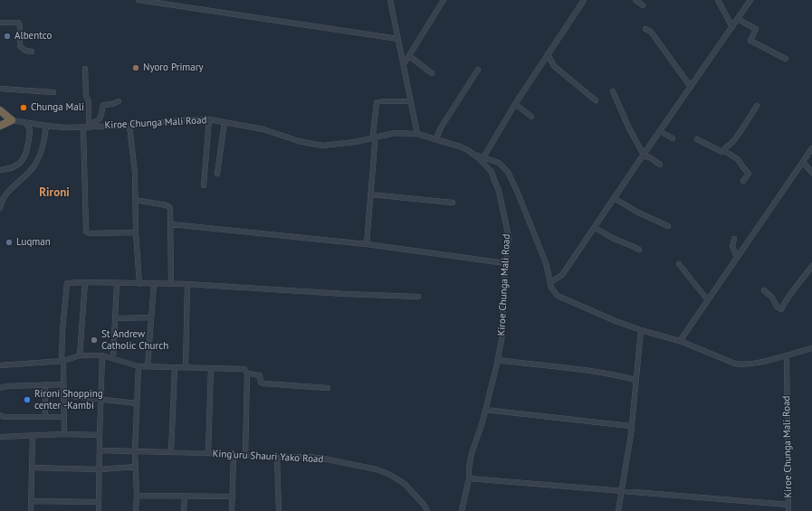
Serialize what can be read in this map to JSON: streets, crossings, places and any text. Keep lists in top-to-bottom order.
{
  "streets": {
    "street": ["Kiroe Chunga Mali Road", "King'uru Shauri Yako Road"]
  },
  "districts": ["Rironi"],
  "places": [
    "Albentco",
    "Nyoro Primary",
    "Chunga Mali",
    "Luqman",
    "St Andrew Catholic Church",
    "Rironi Shopping center -Kambi"
  ]
}
